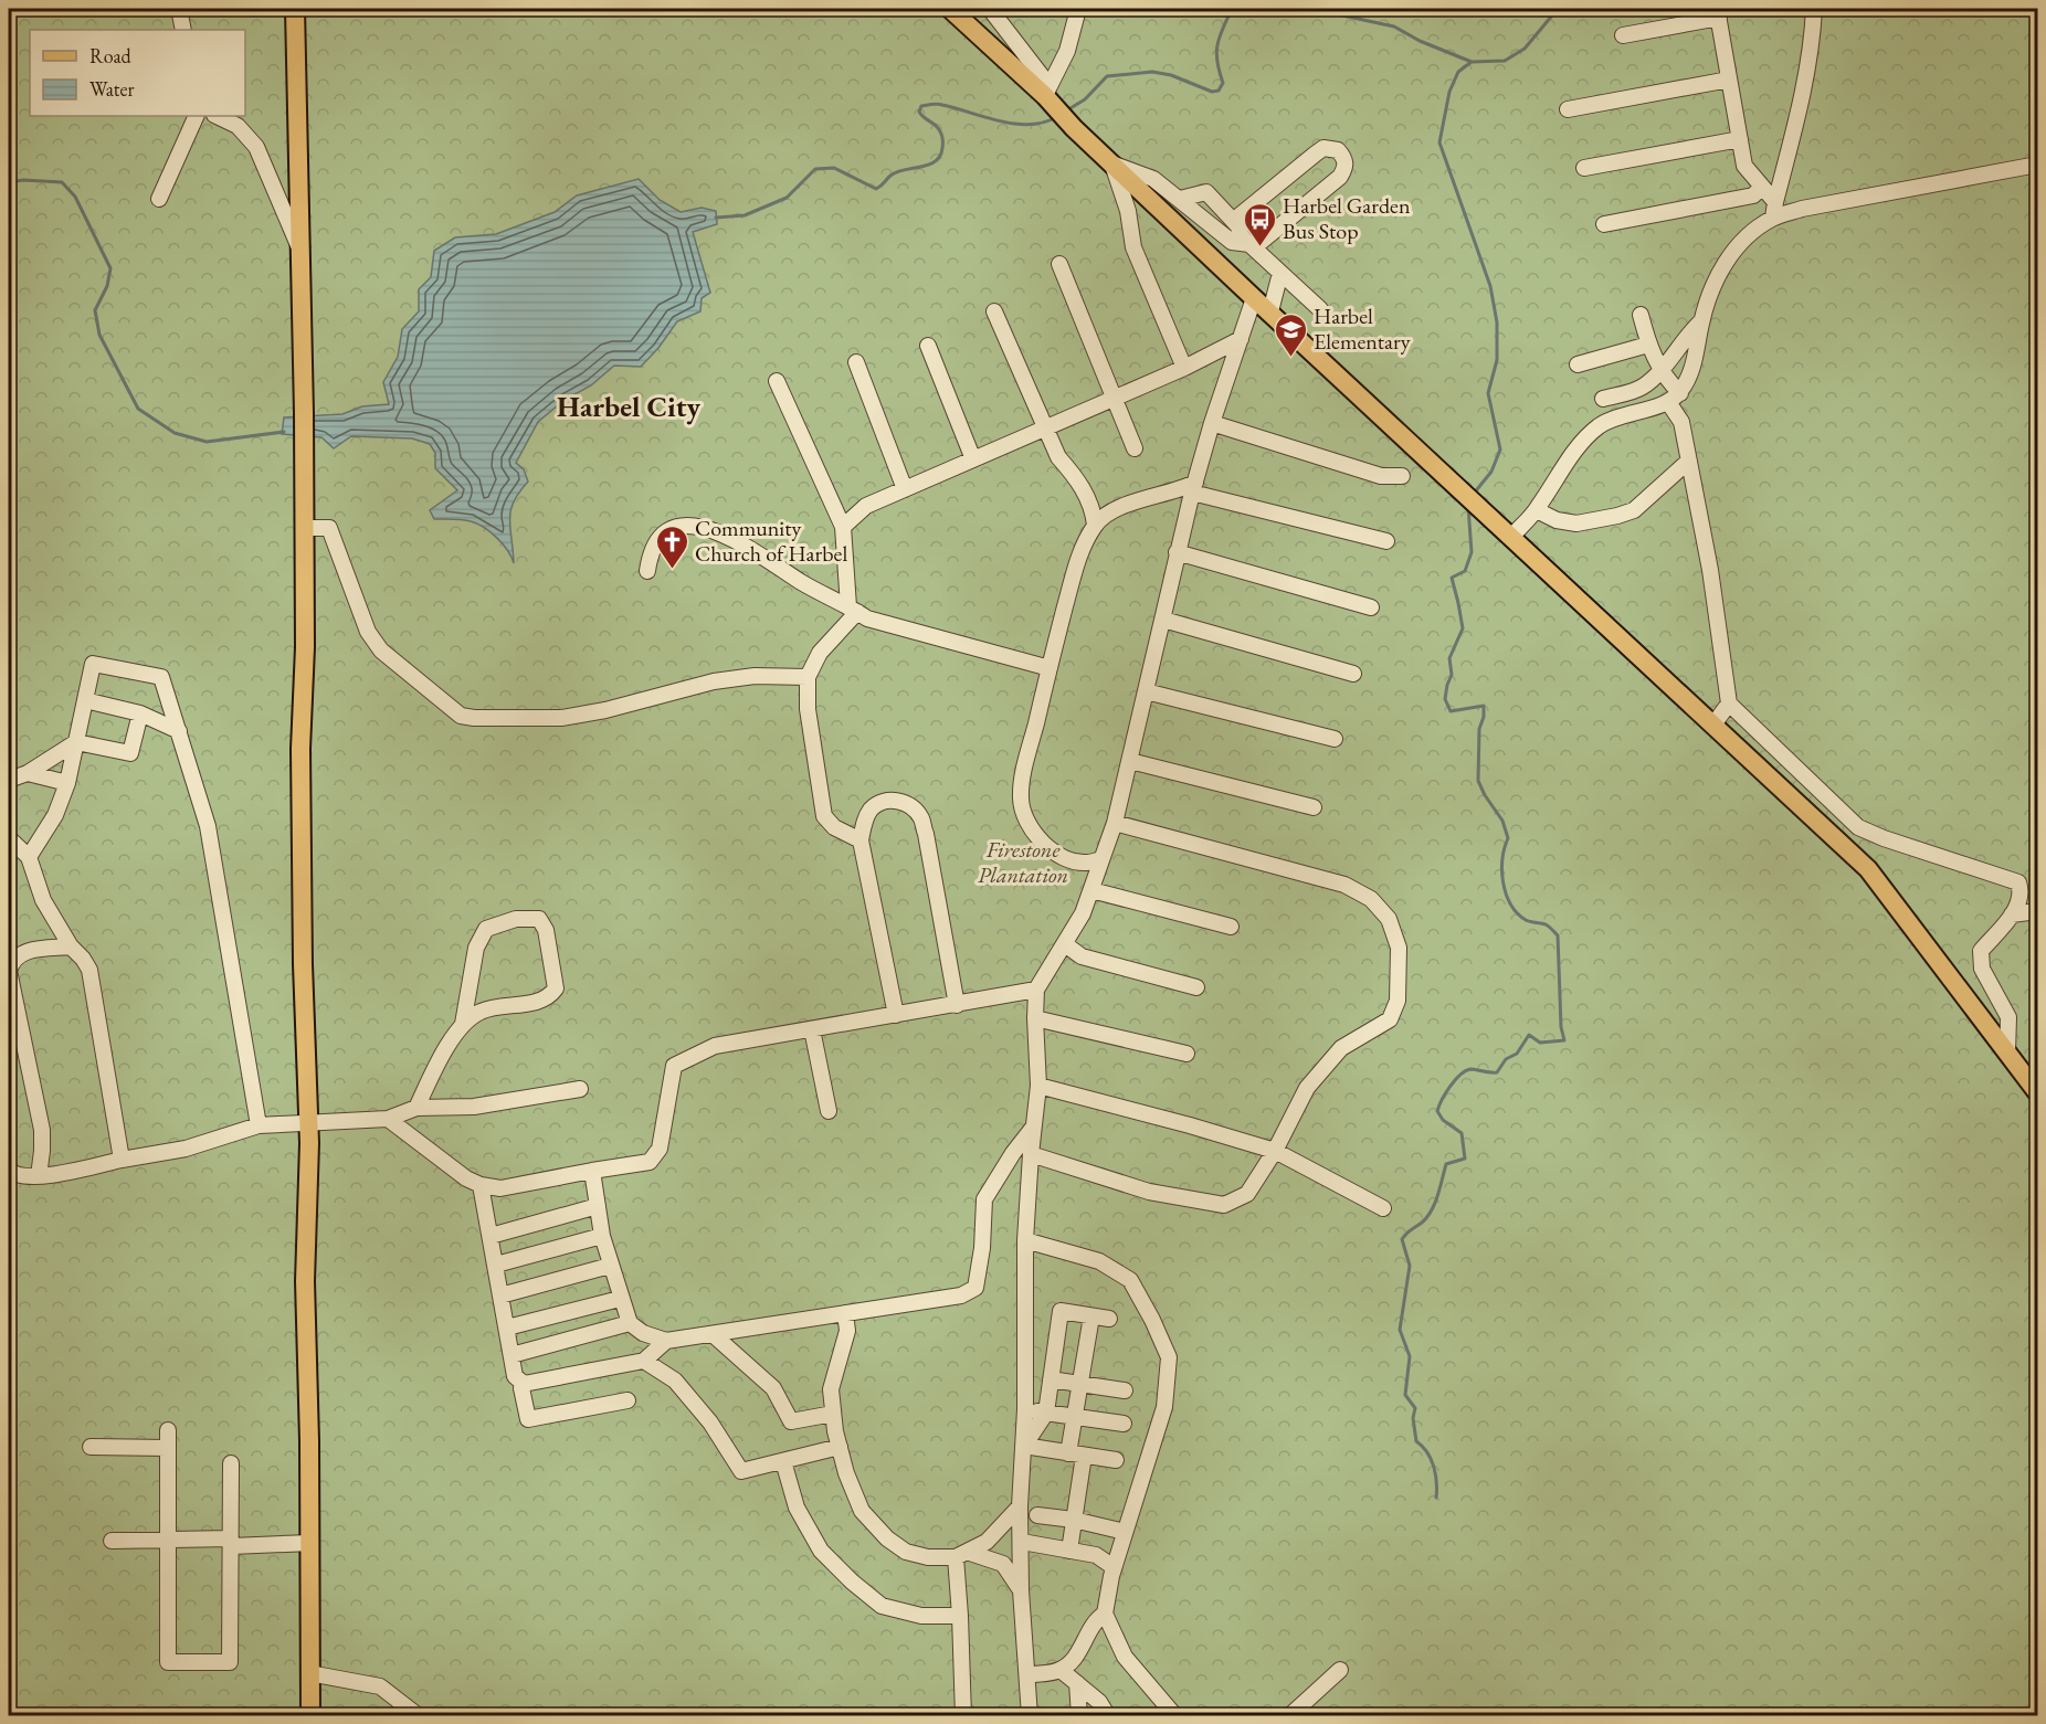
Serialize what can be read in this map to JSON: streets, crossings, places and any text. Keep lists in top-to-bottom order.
{
  "districts": ["Harbel City"],
  "parks": ["Firestone Plantation"],
  "places": {
    "bus stop": ["Harbel Garden Bus Stop"],
    "school or university": ["Harbel Elementary"],
    "church": ["Community Church of Harbel"]
  },
  "legend": ["Road", "Water"]
}
